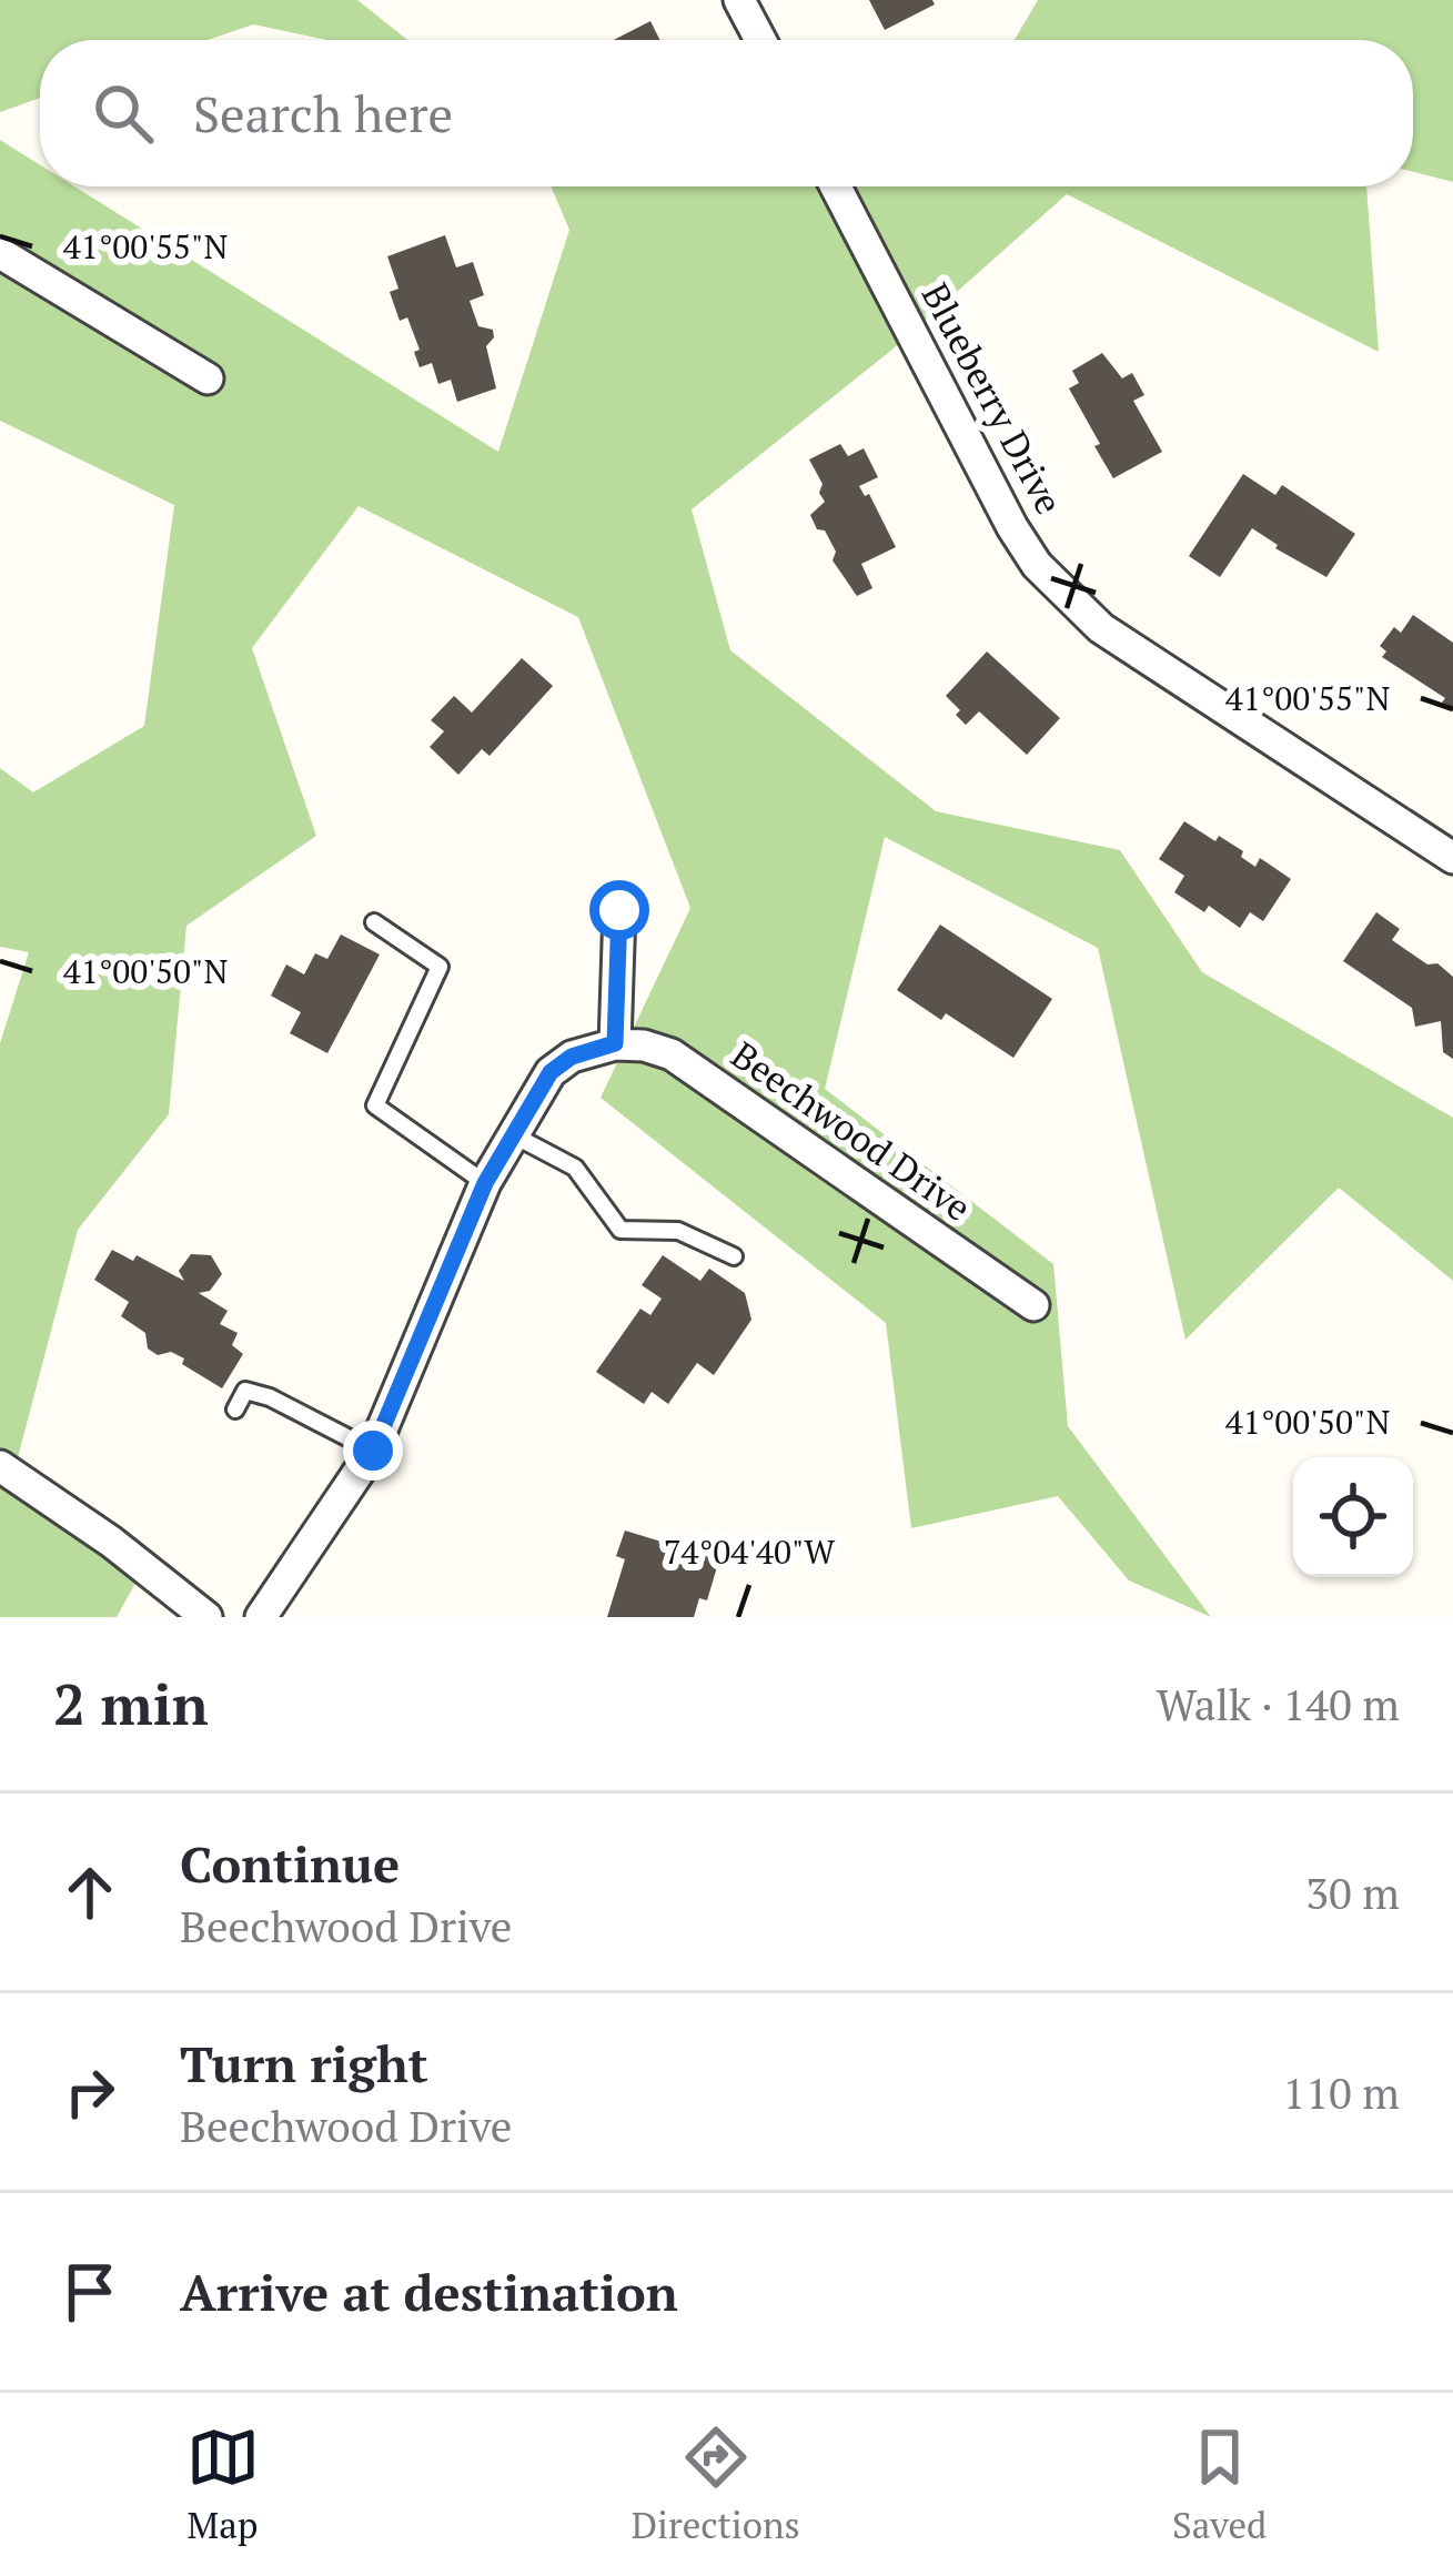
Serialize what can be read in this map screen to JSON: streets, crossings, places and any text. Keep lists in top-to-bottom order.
{
  "streets": {
    "street": ["Blueberry Drive", "Beechwood Drive"]
  },
  "page": {
    "search": "Search here",
    "heading": ["2 min", "Walk · 140 m"],
    "list": [
      ["Continue", "Beechwood Drive", "30 m"],
      ["Turn right", "Beechwood Drive", "110 m"],
      "Arrive at destination"
    ],
    "nav": ["Map", "Directions", "Saved"]
  },
  "coordinates": ["41°00'55\"N", "41°00'50\"N", "74°04'40\"W"]
}
